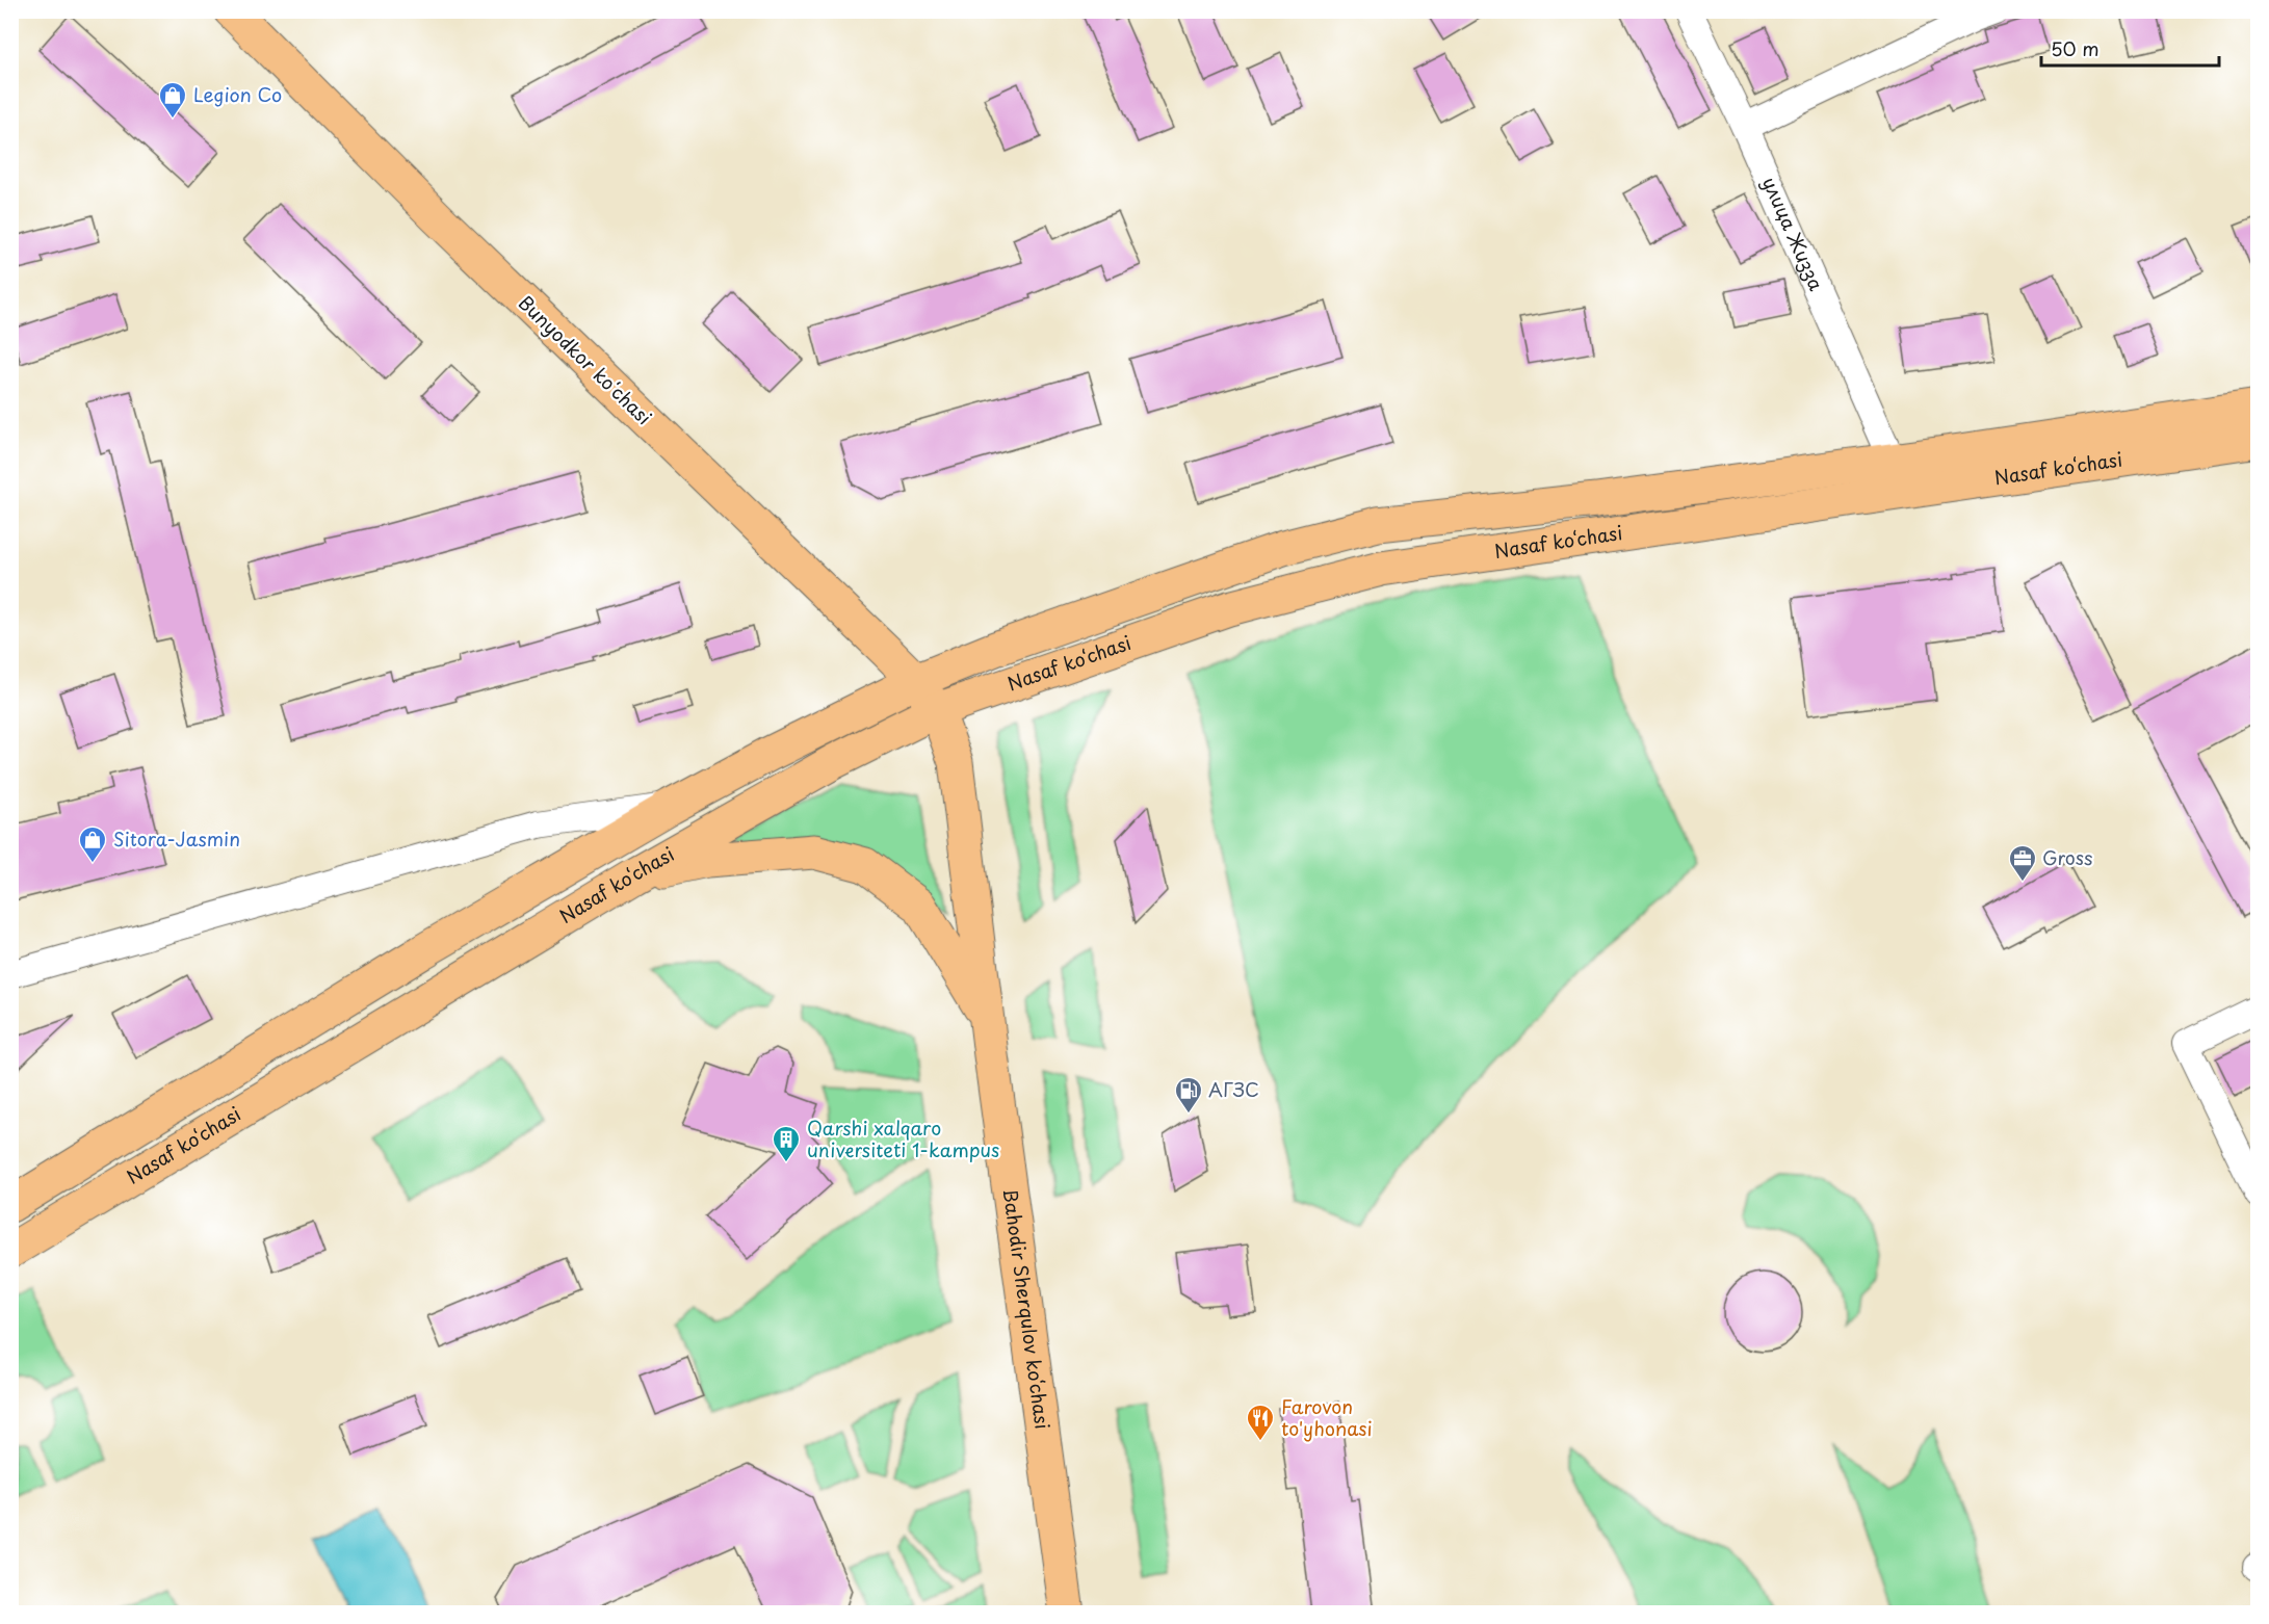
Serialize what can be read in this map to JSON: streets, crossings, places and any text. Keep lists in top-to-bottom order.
{
  "streets": {
    "main road": ["Bunyodkor koʻchasi", "Nasaf ko‘chasi", "Bahodir Sherqulov ko‘chasi"],
    "street": ["улица Жизза"]
  },
  "crossings": [
    ["улица Жизза", "Nasaf ko‘chasi"],
    ["Bunyodkor koʻchasi", "Nasaf ko‘chasi"],
    ["Bunyodkor koʻchasi", "Bahodir Sherqulov ko‘chasi"],
    ["Nasaf ko‘chasi", "Bahodir Sherqulov ko‘chasi"]
  ],
  "places": {
    "shop": ["Legion Co", "Sitora-Jasmin"],
    "office": ["Gross"],
    "fuel station": ["АГЗС"],
    "building": ["Qarshi xalqaro universiteti 1-kampus"],
    "restaurant": ["Farovon to'yhonasi"]
  },
  "scale_bar": "50 m"
}
